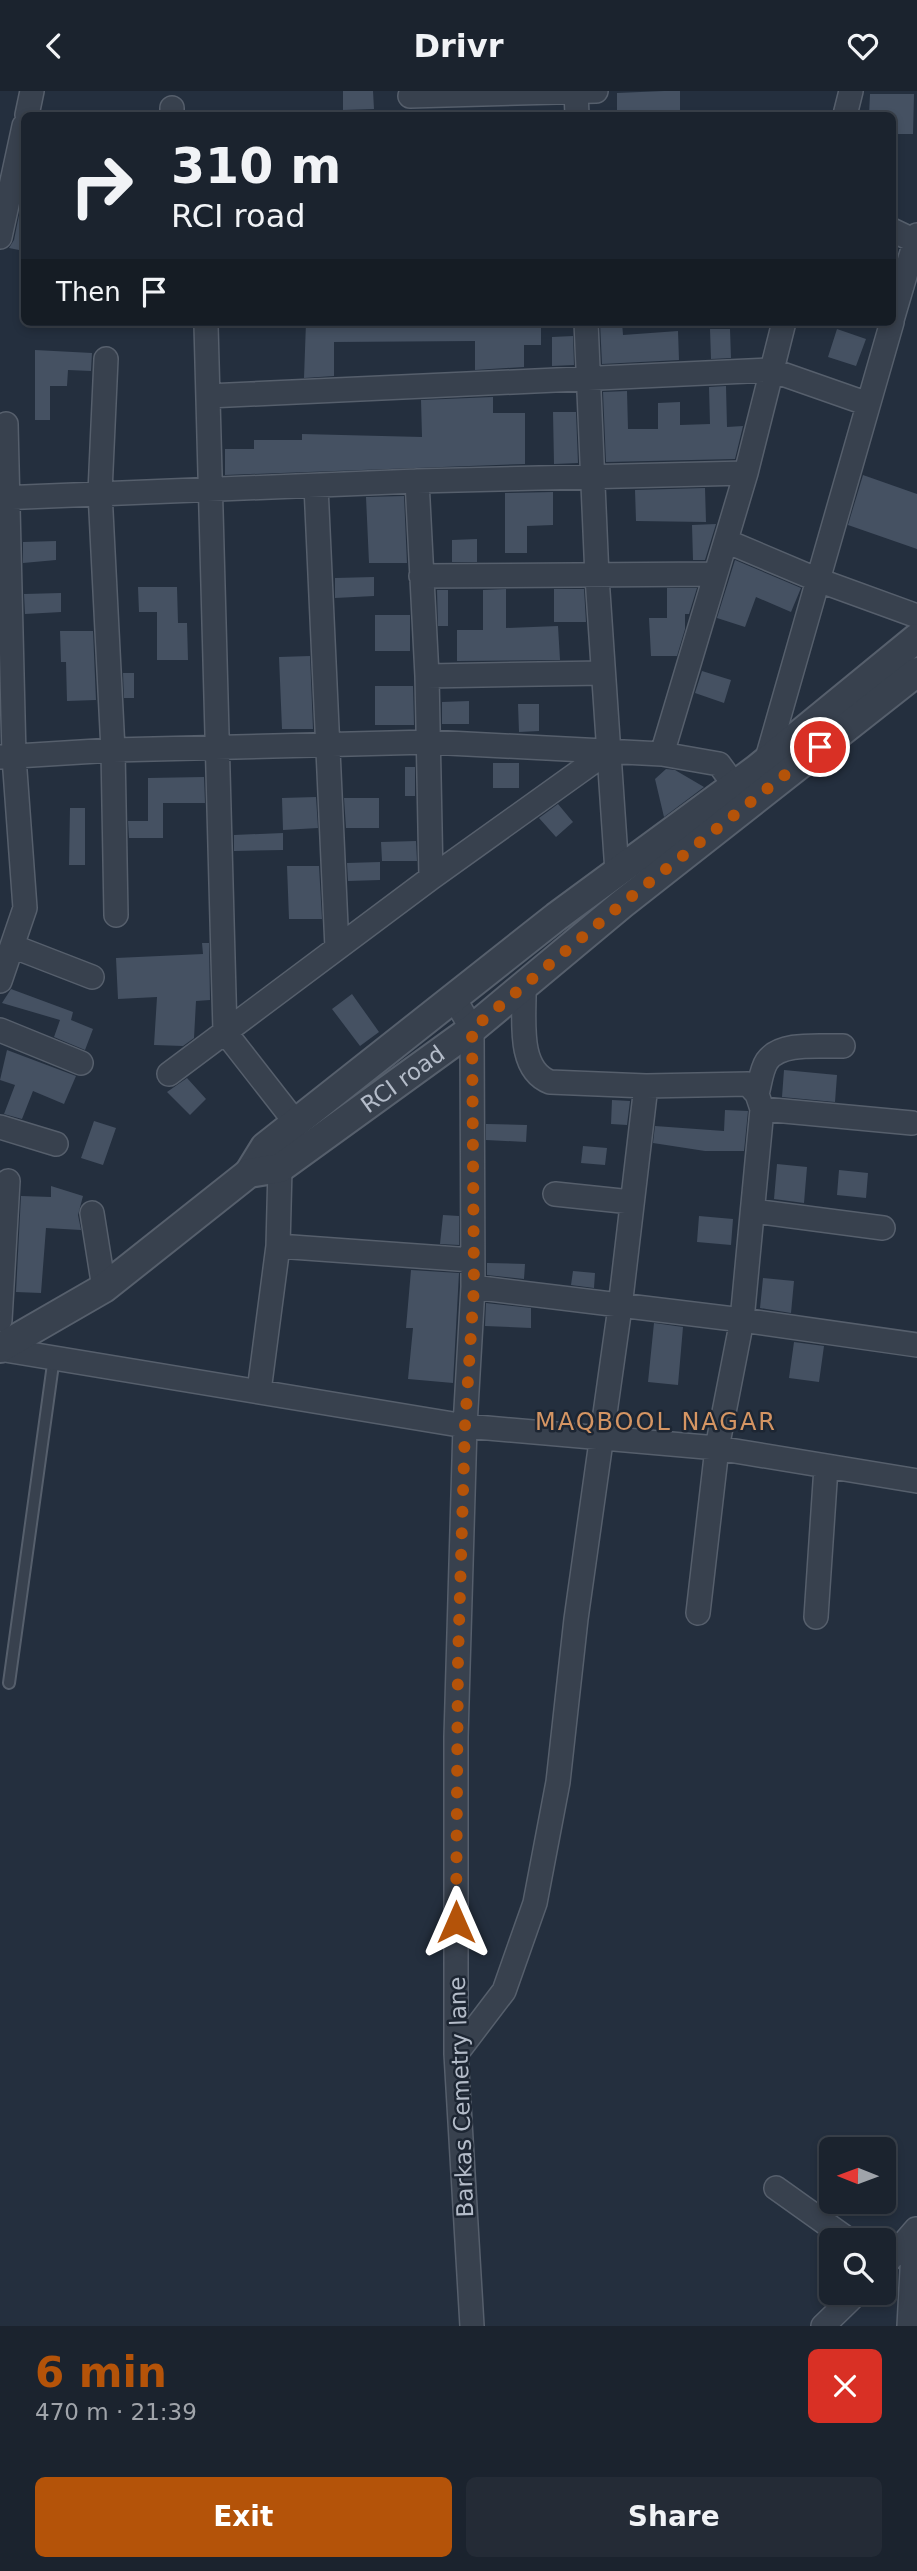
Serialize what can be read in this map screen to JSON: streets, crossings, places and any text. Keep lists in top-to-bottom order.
{
  "streets": {
    "street": ["RCI road", "Barkas Cemetry lane"]
  },
  "crossings": [
    ["RCI road", "Barkas Cemetry lane"]
  ],
  "districts": ["MAQBOOL NAGAR"],
  "north": "left",
  "page": {
    "header": "Drivr",
    "turn": ["310 m", "RCI road"],
    "then": "Then",
    "heading": ["6 min", "470 m · 21:39"],
    "buttons": ["Exit", "Share"]
  }
}
